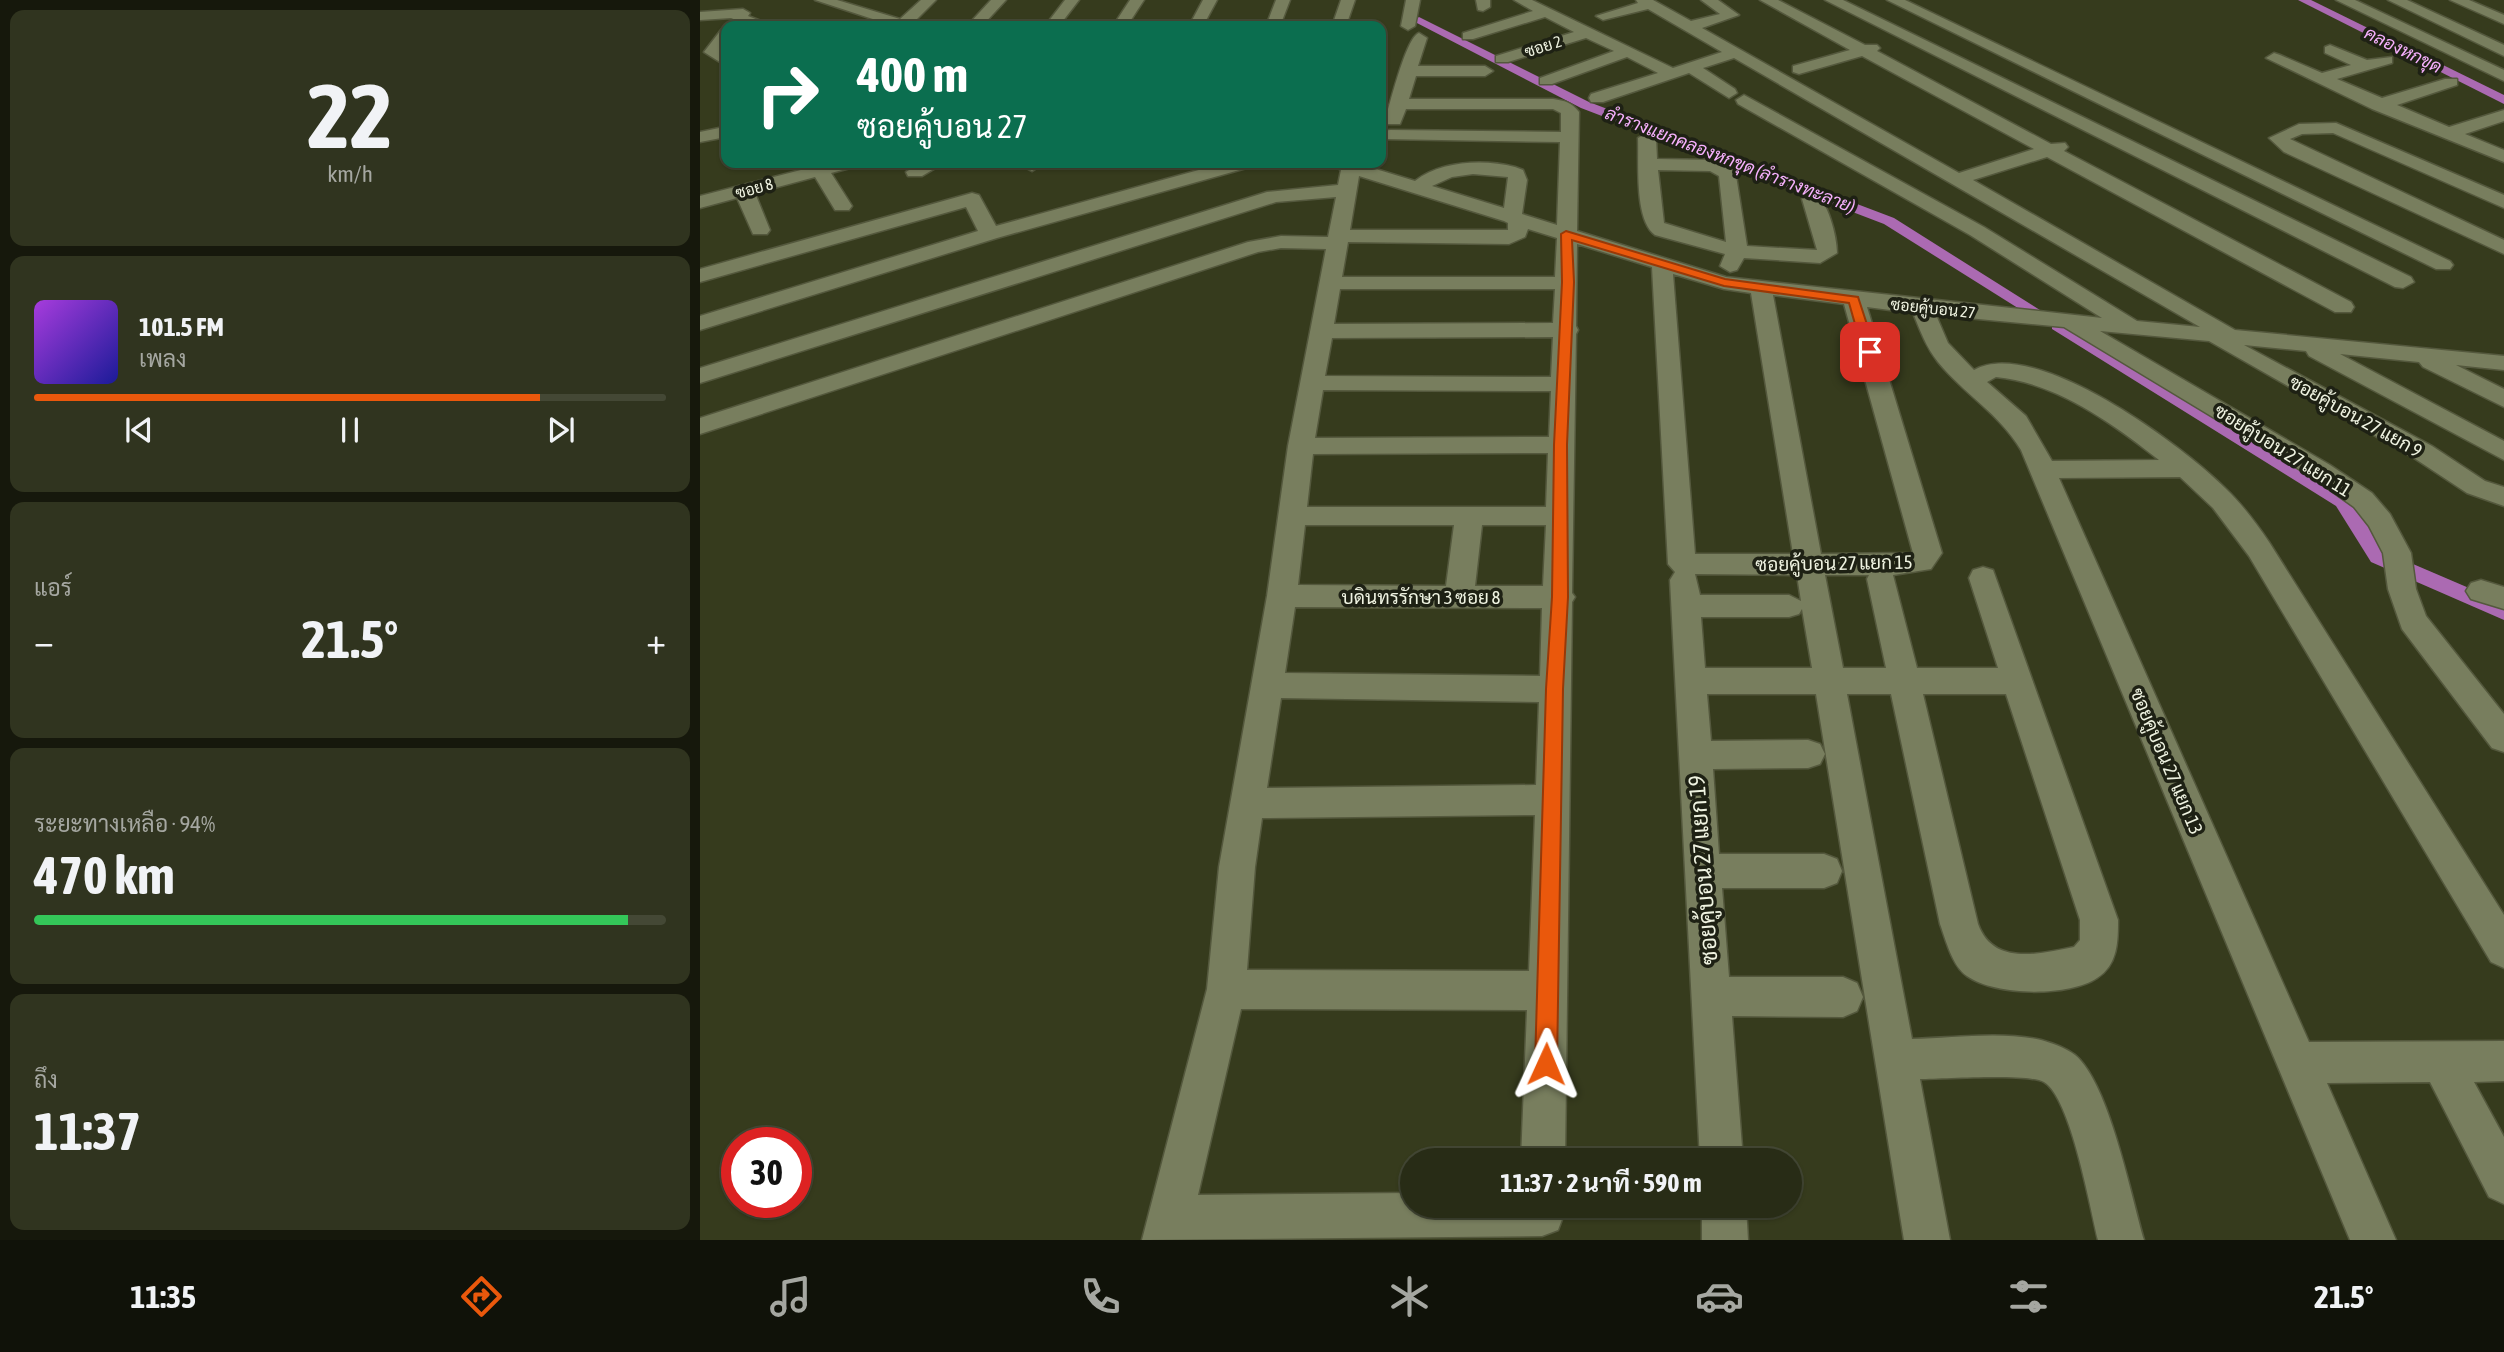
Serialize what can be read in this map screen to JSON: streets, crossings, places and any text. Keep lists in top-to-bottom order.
{
  "streets": {
    "street": [
      "ซอย 2",
      "ซอย 8",
      "ซอยคู้บอน 27",
      "ซอยคู้บอน 27 แยก 9",
      "ซอยคู้บอน 27 แยก 11",
      "ซอยคู้บอน 27 แยก 15",
      "บดินทรรักษา 3 ซอย 8",
      "ซอยคู้บอน 27 แยก 13",
      "ซอยคู้บอน 27 แยก 19"
    ]
  },
  "crossings": [
    ["ซอยคู้บอน 27", "ซอยคู้บอน 27 แยก 9"],
    ["ซอยคู้บอน 27", "ซอยคู้บอน 27 แยก 11"],
    ["ซอยคู้บอน 27", "ซอยคู้บอน 27 แยก 15"],
    ["ซอยคู้บอน 27", "ซอยคู้บอน 27 แยก 13"],
    ["ซอยคู้บอน 27", "ซอยคู้บอน 27 แยก 19"],
    ["ซอยคู้บอน 27 แยก 15", "ซอยคู้บอน 27 แยก 19"]
  ],
  "water": ["คลองหกขุด", "ลำรางแยกคลองหกขุด (ลำรางทะลาย)"],
  "page": {
    "tile": [
      ["22", "km/h"],
      "แอร์",
      ["ระยะทางเหลือ · 94%", "470 km"],
      ["ถึง", "11:37"]
    ],
    "turn": ["400 m", "ซอยคู้บอน 27"],
    "song": ["101.5 FM", "เพลง"],
    "heat": ["−", "21.5°", "+"],
    "limit": "30",
    "trip": "11:37 · 2 นาที · 590 m",
    "tabs": ["11:35", "21.5°"]
  }
}
